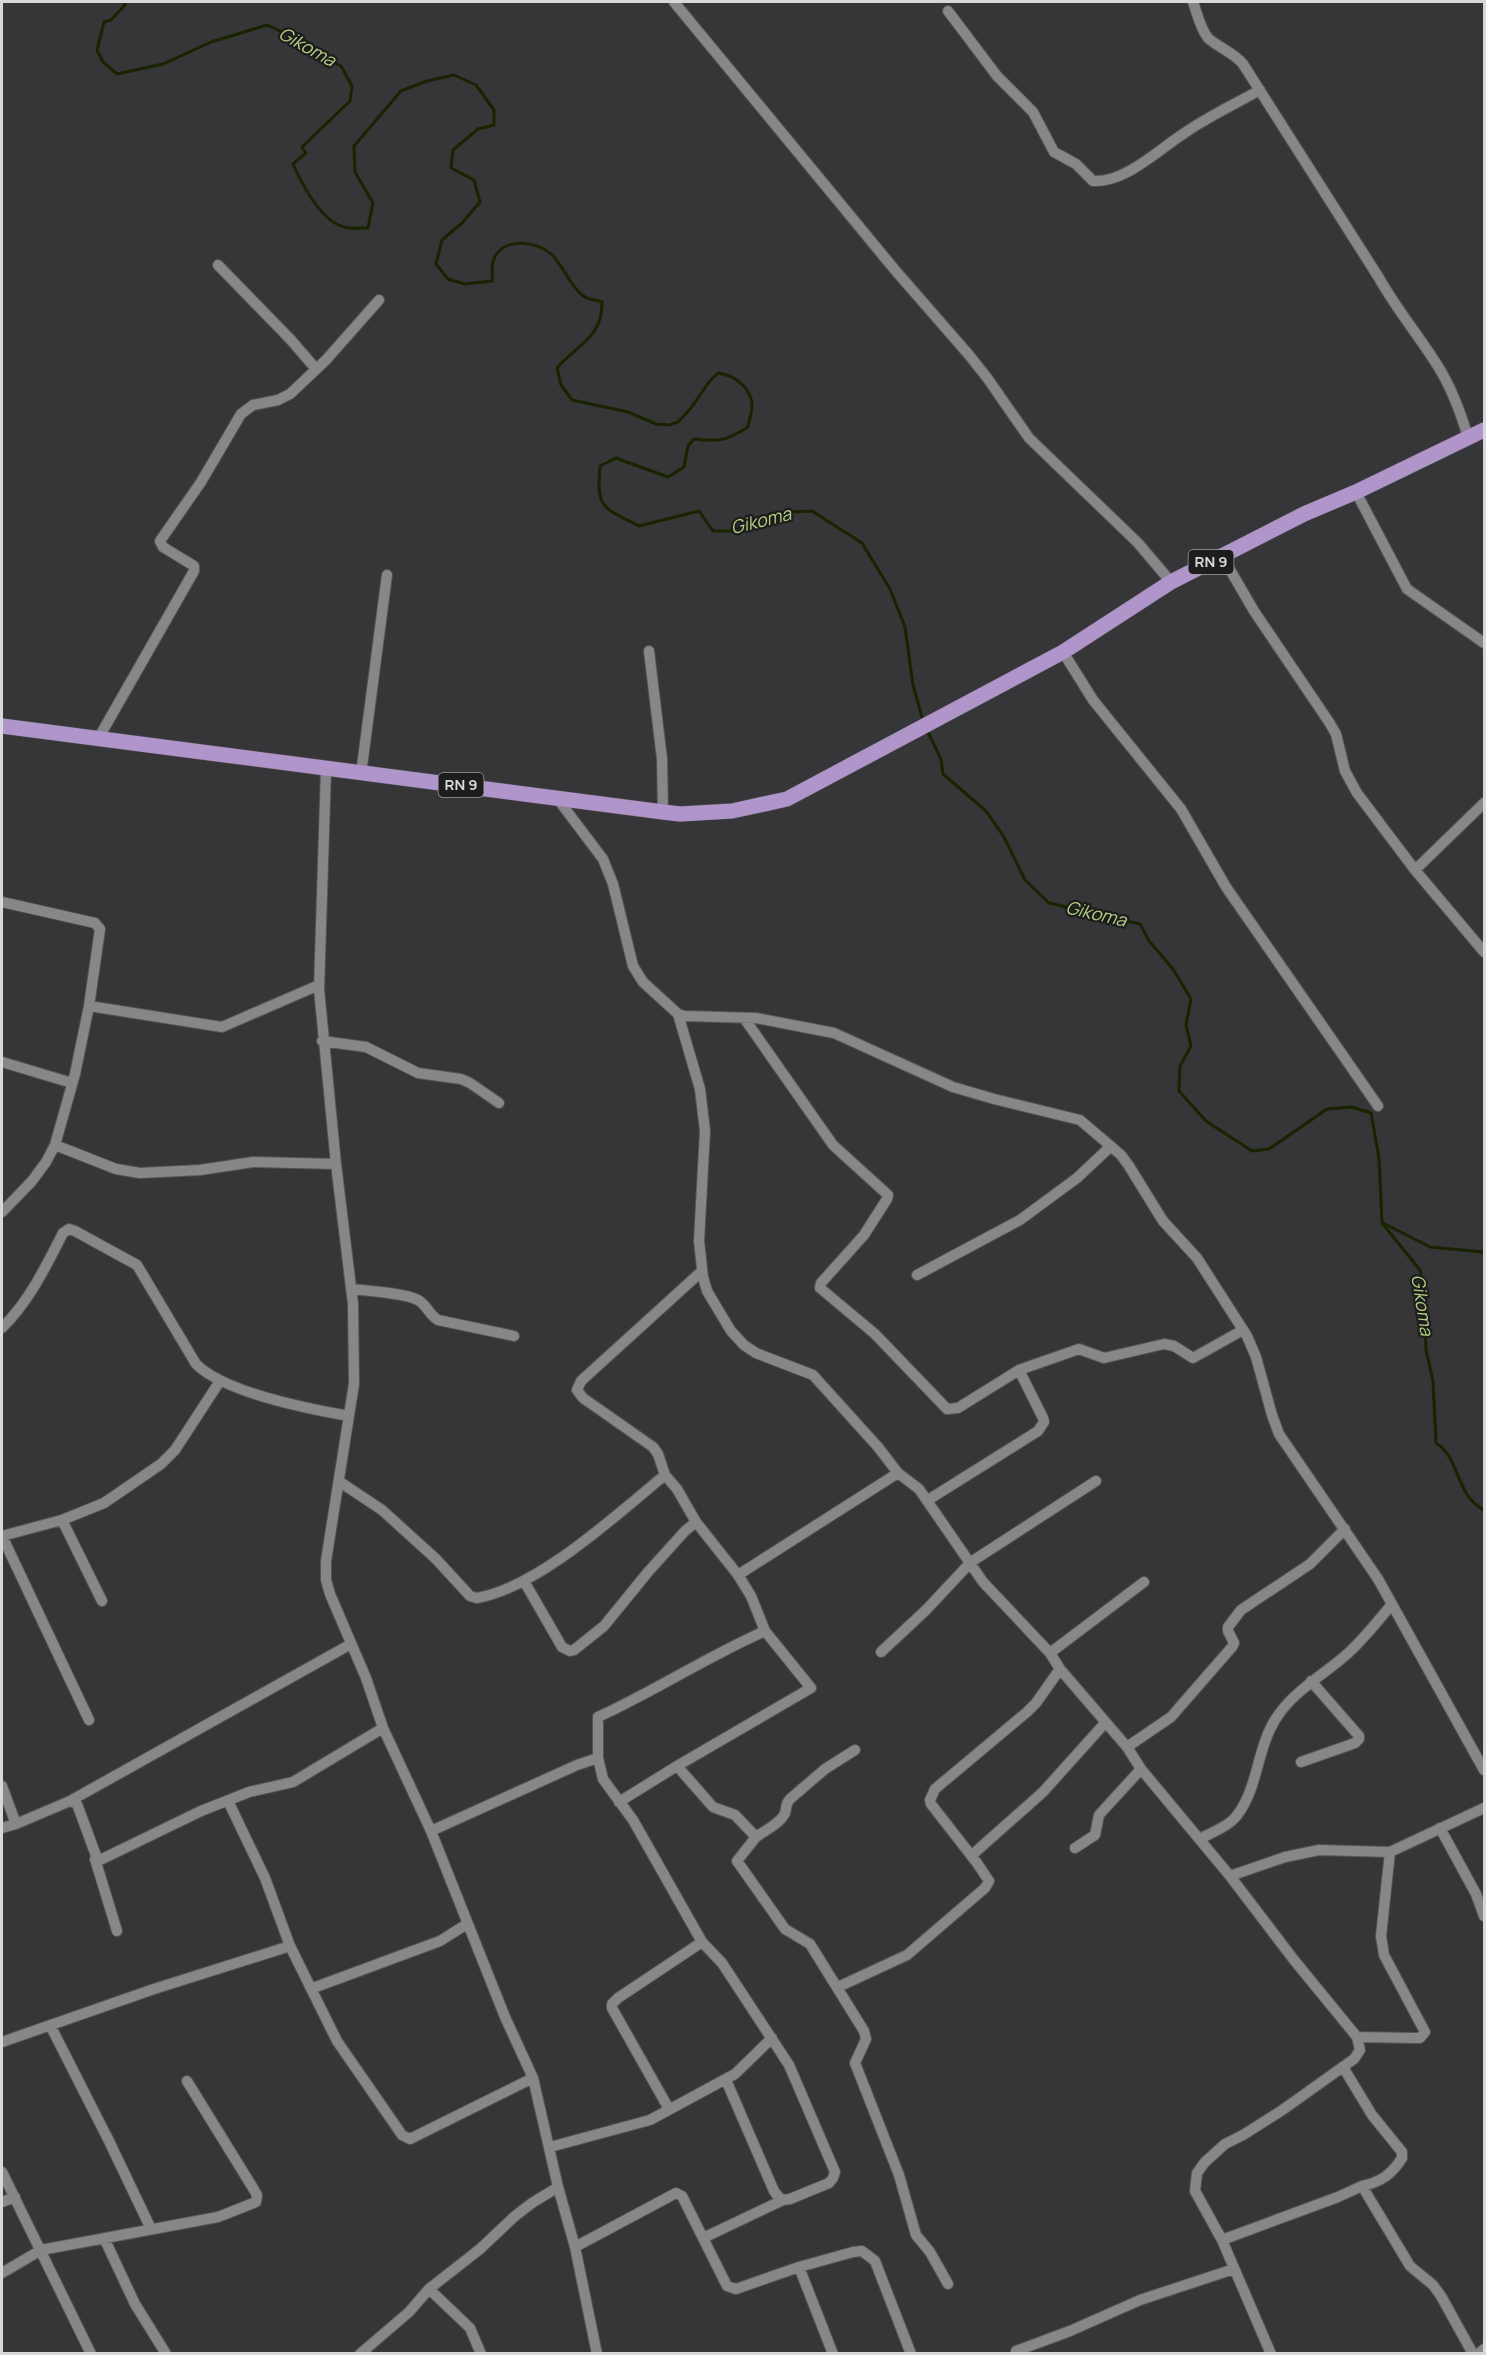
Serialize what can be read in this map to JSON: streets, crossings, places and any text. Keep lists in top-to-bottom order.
{
  "streets": {
    "main road": ["RN 9"]
  },
  "water": ["Gikoma"]
}
